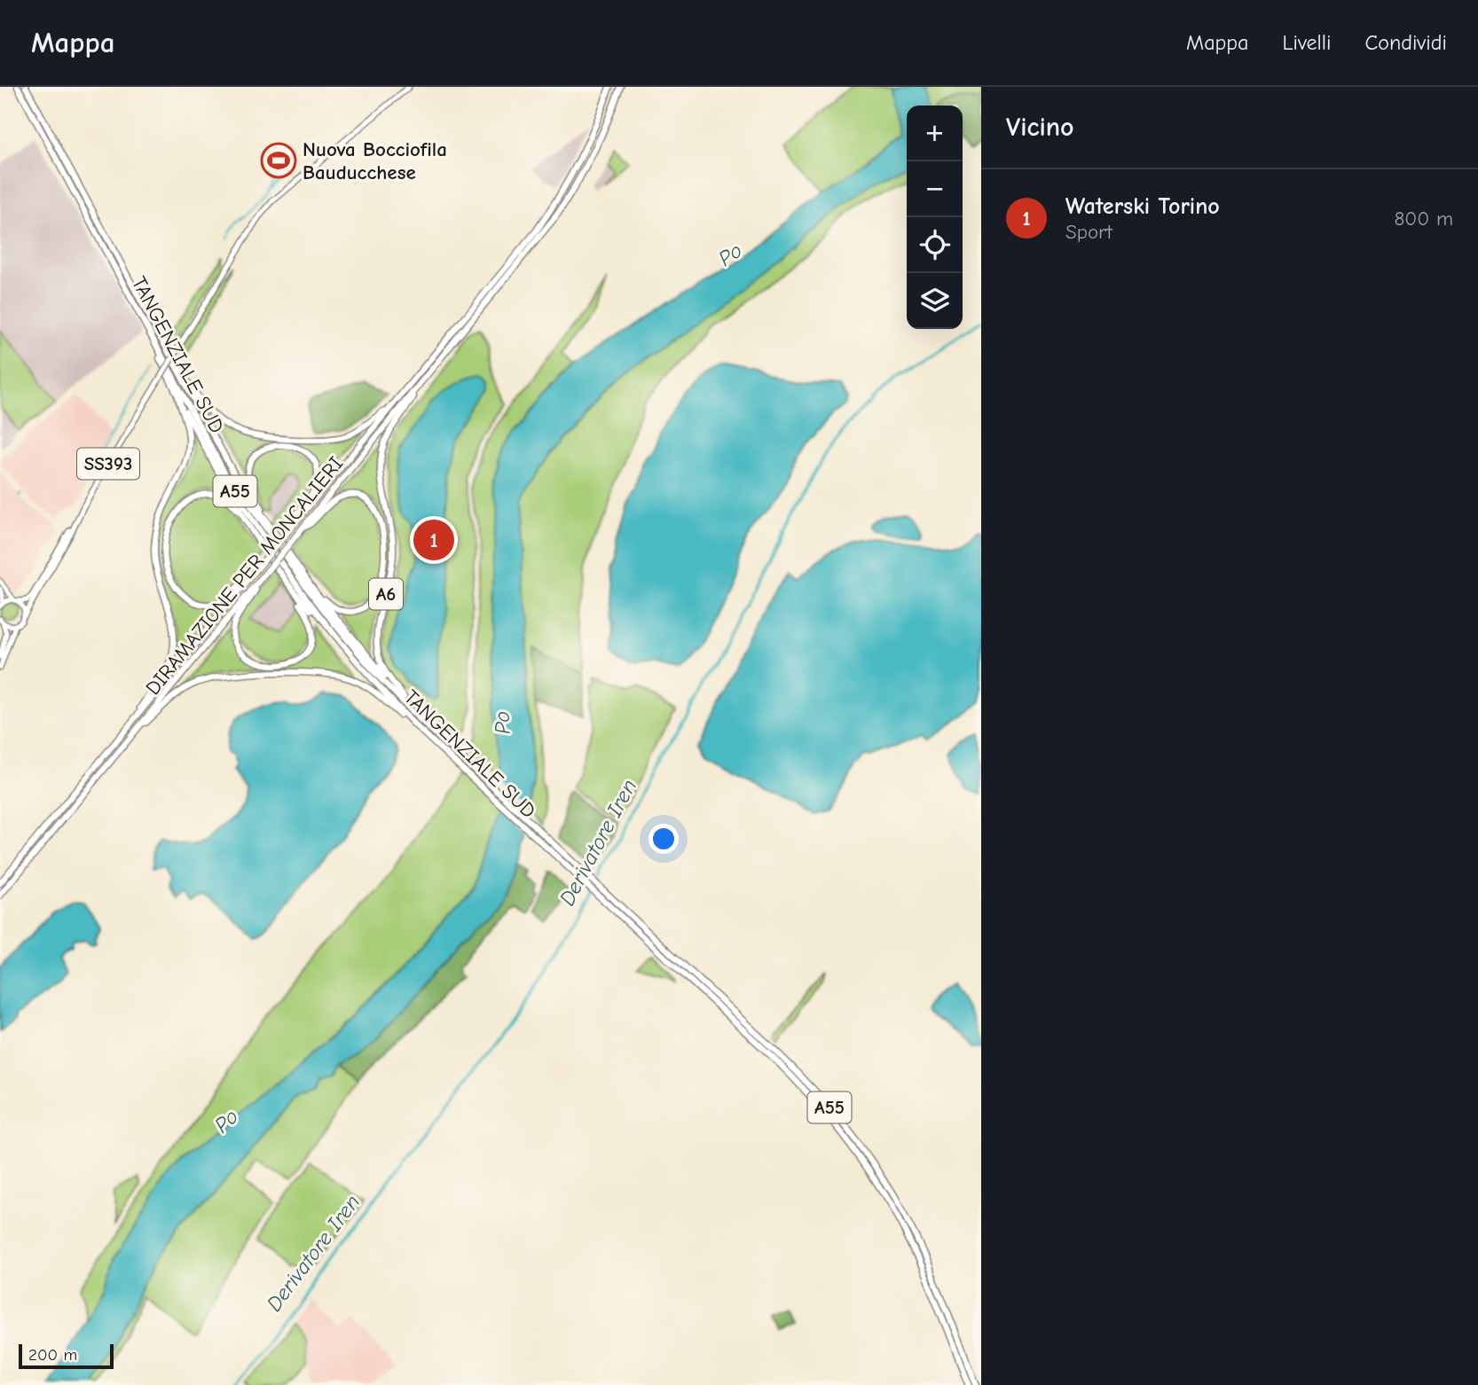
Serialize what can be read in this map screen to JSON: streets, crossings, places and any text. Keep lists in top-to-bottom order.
{
  "streets": {
    "highway": [
      "TANGENZIALE SUD",
      "A55",
      "DIRAMAZIONE PER MONCALIERI",
      "A6"
    ],
    "main road": ["SS393"]
  },
  "crossings": [
    ["TANGENZIALE SUD", "A55"],
    ["TANGENZIALE SUD", "A6"],
    ["DIRAMAZIONE PER MONCALIERI", "A6"]
  ],
  "water": ["Po", "Derivatore Iren"],
  "places": {
    "sports": ["Nuova Bocciofila Bauducchese"]
  },
  "scale_bar": "200 m",
  "page": {
    "header": "Mappa",
    "nav": ["Mappa", "Livelli", "Condividi"],
    "heading": "Vicino",
    "map_buttons": ["+", "−"],
    "list": [
      {
        "mark": "1",
        "name": "Waterski Torino",
        "note": "Sport",
        "value": "800 m"
      }
    ],
    "pins": "1",
    "scale": "200 m"
  }
}
